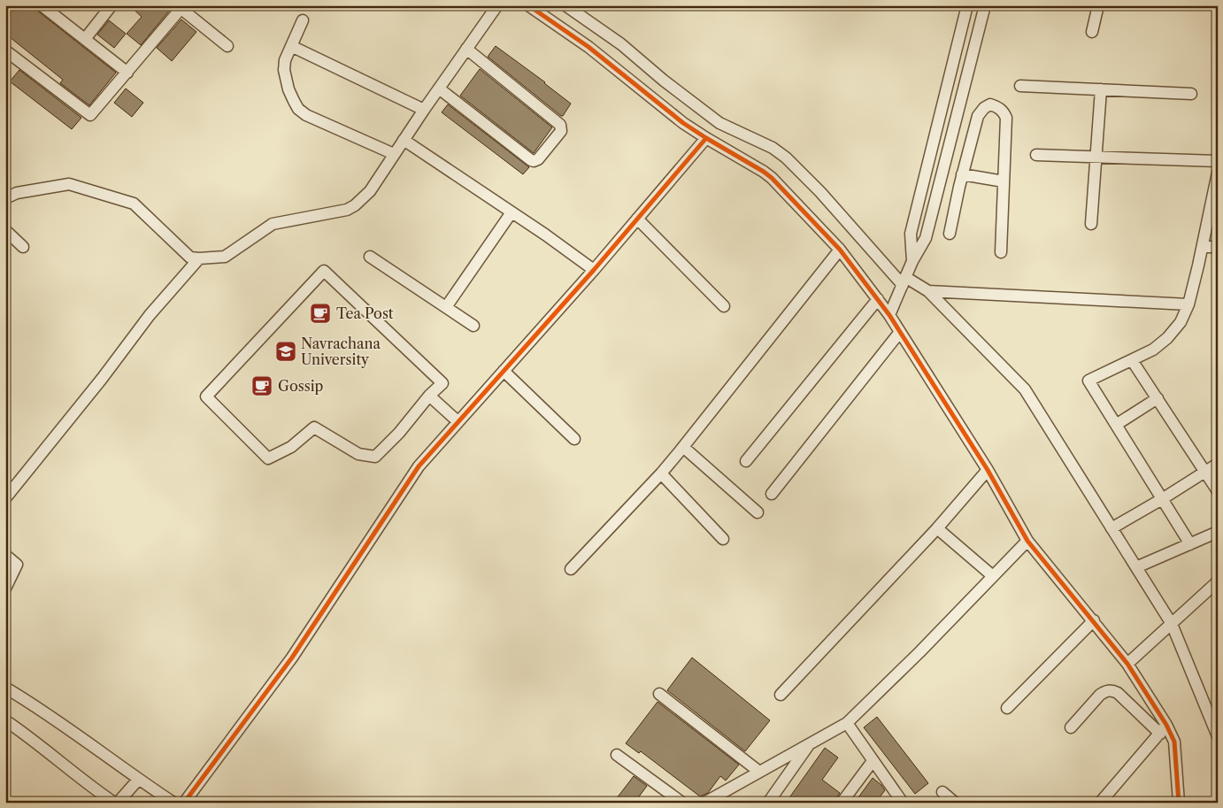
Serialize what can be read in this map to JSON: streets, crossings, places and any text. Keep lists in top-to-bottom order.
{
  "places": {
    "cafe": ["Tea Post", "Gossip"],
    "school or university": ["Navrachana University"]
  }
}
